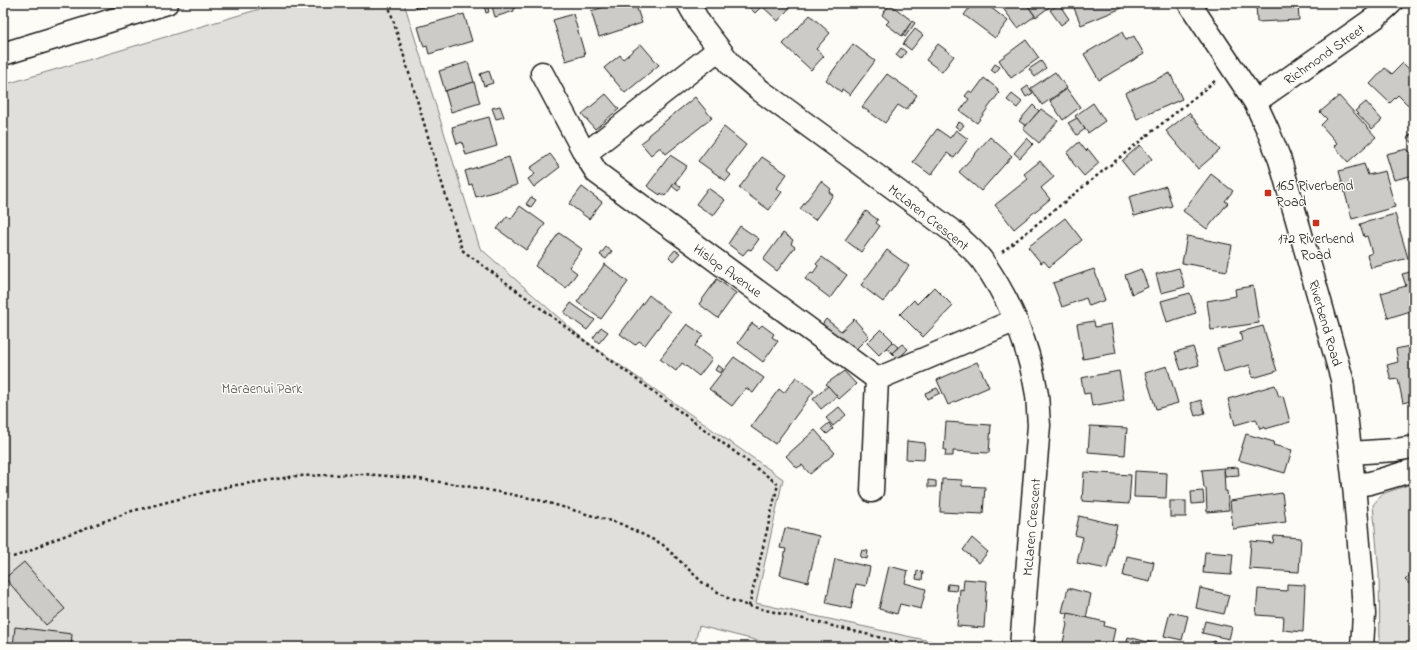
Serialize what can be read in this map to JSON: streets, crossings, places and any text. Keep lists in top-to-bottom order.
{
  "streets": {
    "street": [
      "Richmond Street",
      "McLaren Crescent",
      "Hislop Avenue",
      "Riverbend Road"
    ]
  },
  "crossings": [
    ["Richmond Street", "Riverbend Road"]
  ],
  "parks": ["Maraenui Park"],
  "places": {
    "transit": ["165 Riverbend Road", "172 Riverbend Road"]
  }
}
